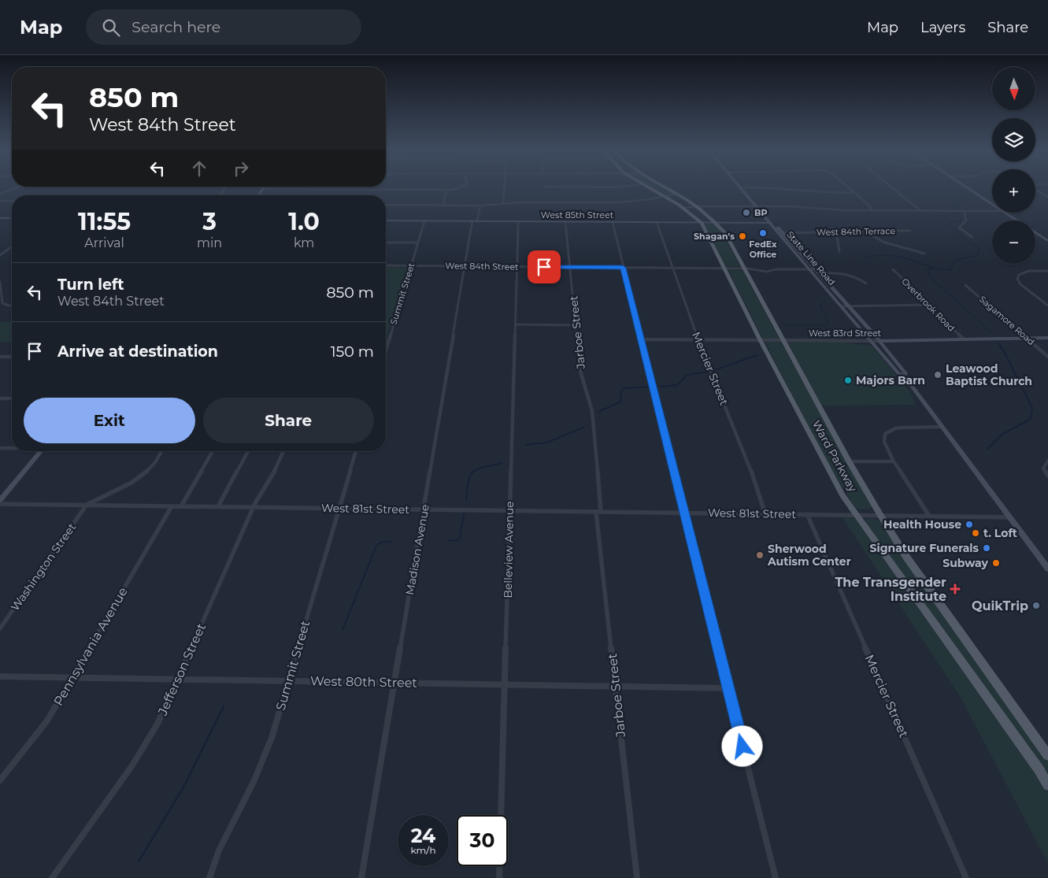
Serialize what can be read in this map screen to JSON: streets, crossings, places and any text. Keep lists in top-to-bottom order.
{
  "streets": {
    "main road": [
      "West 85th Street",
      "State Line Road",
      "West 83rd Street",
      "Ward Parkway"
    ],
    "street": [
      "West 84th Terrace",
      "West 84th Street",
      "Summit Street",
      "Overbrook Road",
      "Sagamore Road",
      "Jarboe Street",
      "Mercier Street",
      "West 81st Street",
      "Madison Avenue",
      "Belleview Avenue",
      "Washington Street",
      "Pennsylvania Avenue",
      "Jefferson Street",
      "West 80th Street"
    ]
  },
  "crossings": [
    ["West 85th Street", "State Line Road"],
    ["West 85th Street", "Summit Street"],
    ["West 85th Street", "Jarboe Street"],
    ["West 85th Street", "Mercier Street"],
    ["West 85th Street", "Ward Parkway"],
    ["West 85th Street", "Madison Avenue"],
    ["West 85th Street", "Belleview Avenue"],
    ["West 84th Terrace", "State Line Road"],
    ["State Line Road", "West 83rd Street"],
    ["West 84th Street", "Summit Street"],
    ["West 84th Street", "Jarboe Street"],
    ["West 84th Street", "Mercier Street"],
    ["West 84th Street", "Ward Parkway"],
    ["West 84th Street", "Madison Avenue"],
    ["West 84th Street", "Belleview Avenue"],
    ["Summit Street", "West 81st Street"],
    ["Summit Street", "West 80th Street"],
    ["Overbrook Road", "West 83rd Street"],
    ["Sagamore Road", "West 83rd Street"],
    ["Jarboe Street", "West 81st Street"],
    ["Jarboe Street", "West 80th Street"],
    ["West 83rd Street", "Mercier Street"],
    ["West 83rd Street", "Ward Parkway"],
    ["Mercier Street", "West 81st Street"],
    ["Ward Parkway", "West 81st Street"],
    ["West 81st Street", "Madison Avenue"],
    ["West 81st Street", "Belleview Avenue"],
    ["West 81st Street", "Washington Street"],
    ["West 81st Street", "Pennsylvania Avenue"],
    ["West 81st Street", "Jefferson Street"],
    ["Madison Avenue", "West 80th Street"],
    ["Belleview Avenue", "West 80th Street"],
    ["Pennsylvania Avenue", "West 80th Street"],
    ["Jefferson Street", "West 80th Street"]
  ],
  "places": {
    "other": [
      "BP",
      "FedEx Office",
      "Shagan's",
      "Leawood Baptist Church",
      "Majors Barn",
      "Health House",
      "t. Loft",
      "Signature Funerals",
      "Sherwood Autism Center",
      "Subway",
      "QuikTrip"
    ],
    "health": ["The Transgender Institute"]
  },
  "north": "bottom",
  "page": {
    "header": "Map",
    "search": "Search here",
    "nav": ["Map", "Layers", "Share"],
    "map_buttons": ["+", "−"],
    "turn": ["850 m", "West 84th Street"],
    "eta": [
      "11:55",
      "Arrival",
      "3",
      "min",
      "1.0",
      "km"
    ],
    "list": [
      {
        "name": "Turn left",
        "note": "West 84th Street",
        "value": "850 m"
      },
      {
        "name": "Arrive at destination",
        "value": "150 m"
      }
    ],
    "buttons": ["Exit", "Share"],
    "speed": "24 km/h",
    "limit": "30"
  }
}
